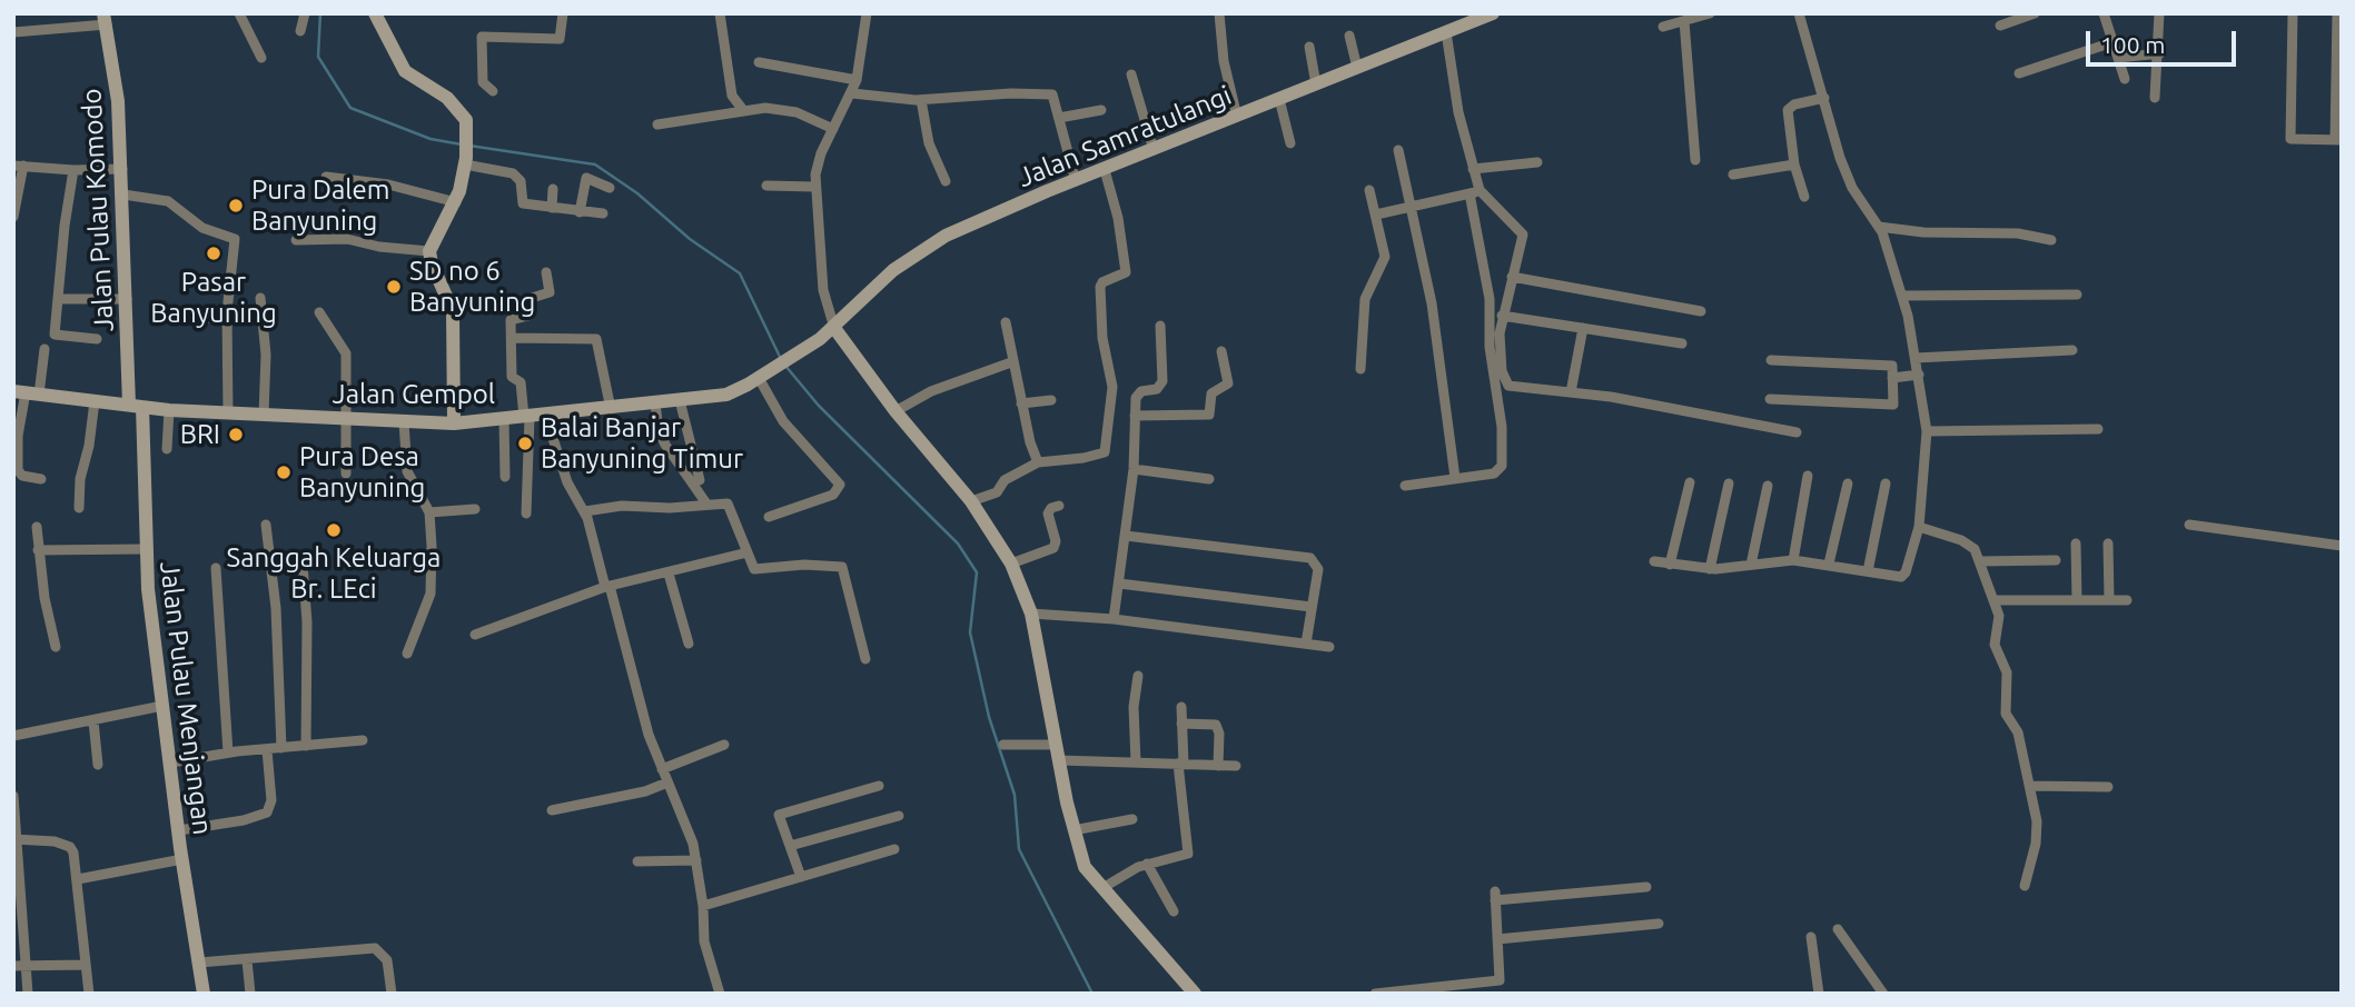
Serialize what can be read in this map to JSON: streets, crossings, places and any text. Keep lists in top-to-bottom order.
{
  "streets": {
    "street": [
      "Jalan Samratulangi",
      "Jalan Pulau Komodo",
      "Jalan Gempol",
      "Jalan Pulau Menjangan"
    ]
  },
  "crossings": [
    ["Jalan Samratulangi", "Jalan Gempol"],
    ["Jalan Pulau Komodo", "Jalan Gempol"],
    ["Jalan Pulau Komodo", "Jalan Pulau Menjangan"],
    ["Jalan Gempol", "Jalan Pulau Menjangan"]
  ],
  "places": [
    "Pura Dalem Banyuning",
    "Pasar Banyuning",
    "SD no 6 Banyuning",
    "BRI",
    "Balai Banjar Banyuning Timur",
    "Pura Desa Banyuning",
    "Sanggah Keluarga Br. LEci"
  ],
  "scale_bar": "100 m"
}
